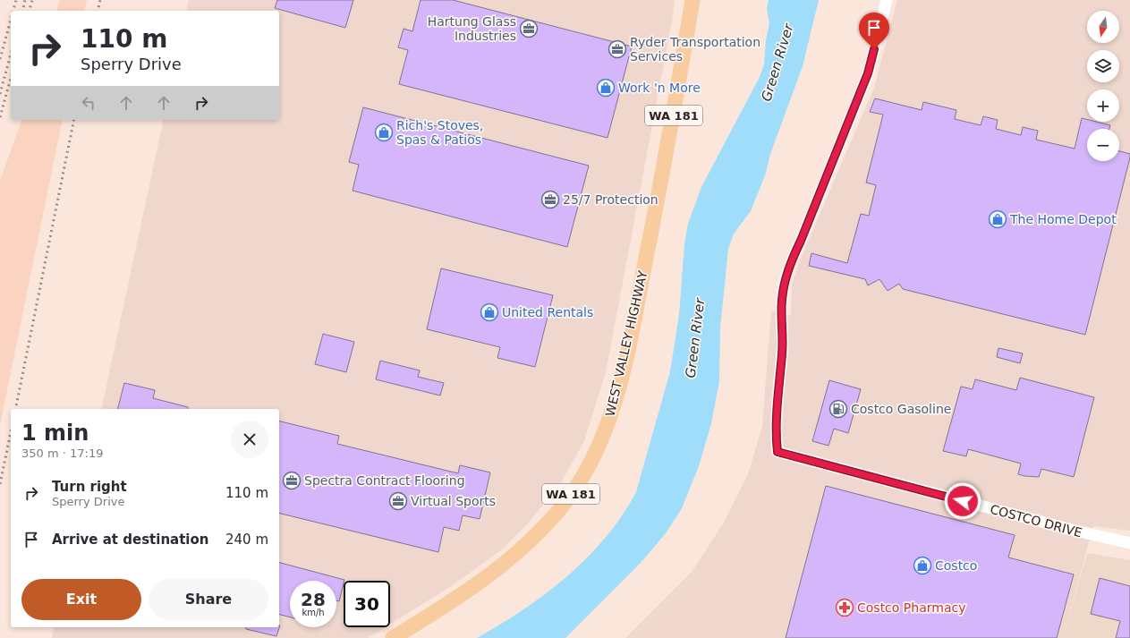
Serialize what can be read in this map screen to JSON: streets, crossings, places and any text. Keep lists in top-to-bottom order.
{
  "streets": {
    "main road": ["WA 181", "WEST VALLEY HIGHWAY"],
    "street": ["COSTCO DRIVE"]
  },
  "water": ["Green River"],
  "places": {
    "office": [
      "Hartung Glass Industries",
      "Ryder Transportation Services",
      "25/7 Protection",
      "Spectra Contract Flooring",
      "Virtual Sports"
    ],
    "shop": [
      "Work 'n More",
      "Rich's Stoves, Spas & Patios",
      "The Home Depot",
      "United Rentals",
      "Costco"
    ],
    "fuel station": ["Costco Gasoline"],
    "pharmacy": ["Costco Pharmacy"]
  },
  "north": "bottom",
  "page": {
    "map_buttons": ["+", "−"],
    "turn": ["110 m", "Sperry Drive"],
    "heading": ["1 min", "350 m · 17:19"],
    "list": [
      {
        "name": "Turn right",
        "note": "Sperry Drive",
        "value": "110 m"
      },
      {
        "name": "Arrive at destination",
        "value": "240 m"
      }
    ],
    "buttons": ["Exit", "Share"],
    "speed": "28 km/h",
    "limit": "30"
  }
}
